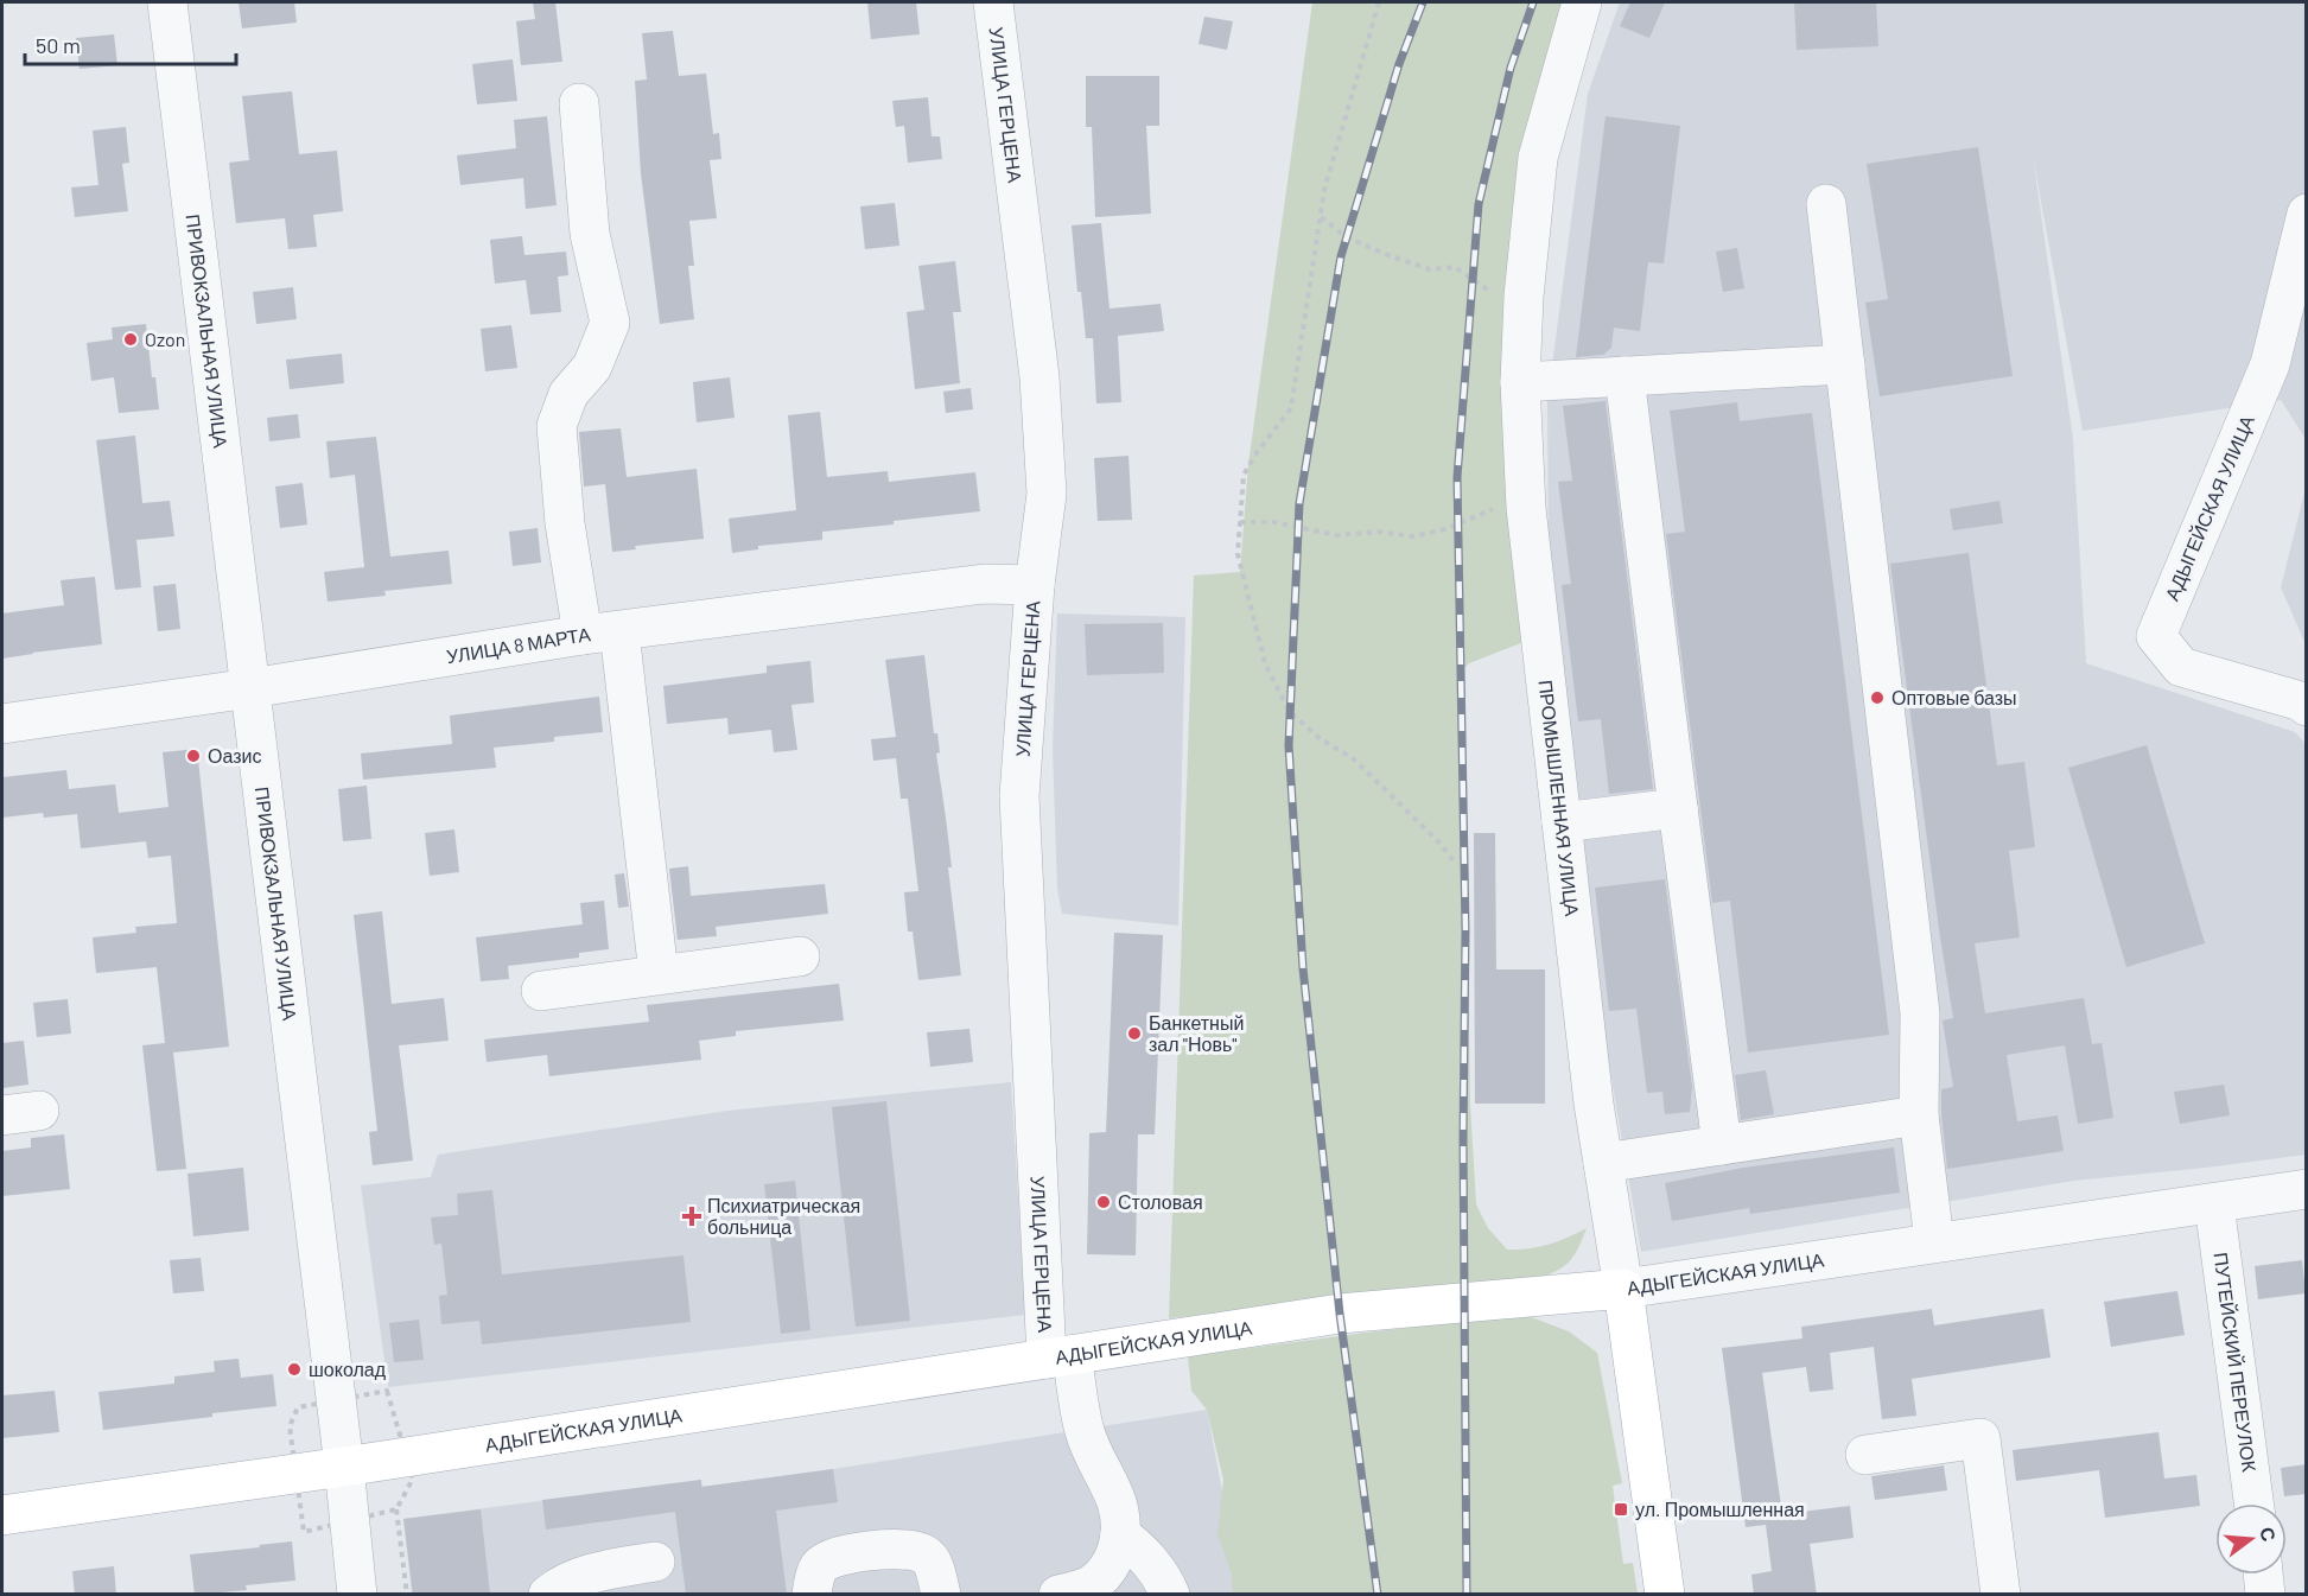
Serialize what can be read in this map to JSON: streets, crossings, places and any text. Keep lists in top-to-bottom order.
{
  "streets": {
    "main road": ["АДЫГЕЙСКАЯ УЛИЦА", "ПРОМЫШЛЕННАЯ УЛИЦА"],
    "street": [
      "УЛИЦА ГЕРЦЕНА",
      "ПРИВОКЗАЛЬНАЯ УЛИЦА",
      "УЛИЦА 8 МАРТА",
      "ПУТЕЙСКИЙ ПЕРЕУЛОК"
    ]
  },
  "crossings": [
    ["УЛИЦА ГЕРЦЕНА", "АДЫГЕЙСКАЯ УЛИЦА"],
    ["УЛИЦА ГЕРЦЕНА", "УЛИЦА 8 МАРТА"],
    ["ПРИВОКЗАЛЬНАЯ УЛИЦА", "АДЫГЕЙСКАЯ УЛИЦА"],
    ["ПРИВОКЗАЛЬНАЯ УЛИЦА", "УЛИЦА 8 МАРТА"],
    ["АДЫГЕЙСКАЯ УЛИЦА", "ПРОМЫШЛЕННАЯ УЛИЦА"],
    ["АДЫГЕЙСКАЯ УЛИЦА", "ПУТЕЙСКИЙ ПЕРЕУЛОК"]
  ],
  "places": {
    "other": [
      "Ozon",
      "Оптовые базы",
      "Оазис",
      "Банкетный зал \"Новь\"",
      "Столовая",
      "шоколад"
    ],
    "health": ["Психиатрическая больница"],
    "transit": ["ул. Промышленная"]
  },
  "scale_bar": "50 m",
  "north": "right"
}
